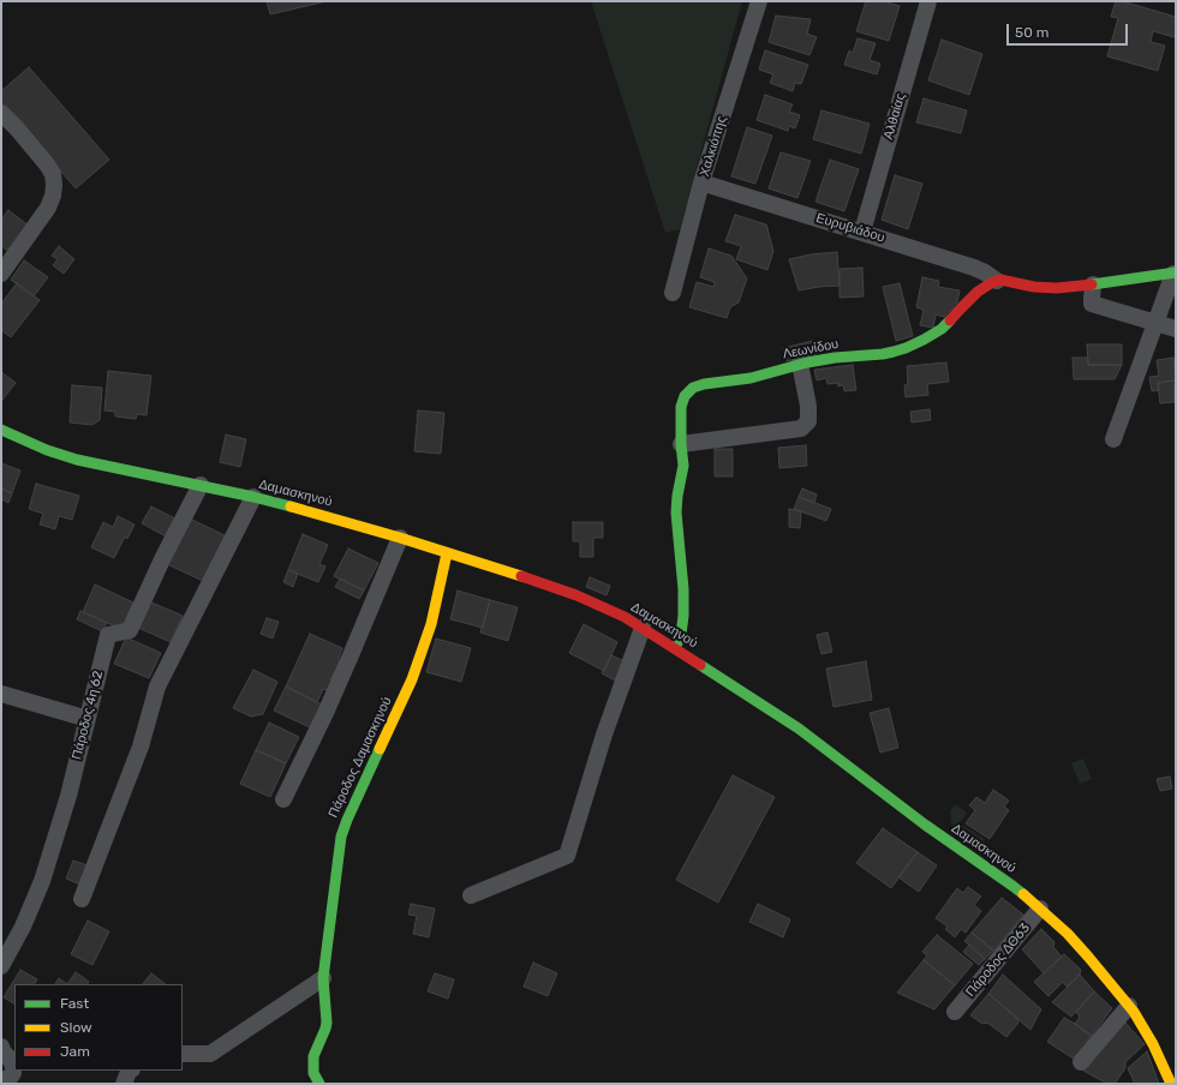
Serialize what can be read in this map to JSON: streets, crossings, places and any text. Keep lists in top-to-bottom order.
{
  "streets": {
    "main road": ["Λεωνίδου", "Δαμασκηνού", "Πάροδος Δαμασκηνού"],
    "street": [
      "Αλθαίας",
      "Χαλκιόπης",
      "Ευρυβιάδου",
      "Πάροδος 4η 62",
      "Πάροδος ΔΘ63"
    ]
  },
  "crossings": [
    ["Αλθαίας", "Ευρυβιάδου"],
    ["Χαλκιόπης", "Ευρυβιάδου"],
    ["Ευρυβιάδου", "Λεωνίδου"],
    ["Λεωνίδου", "Δαμασκηνού"],
    ["Δαμασκηνού", "Πάροδος 4η 62"],
    ["Δαμασκηνού", "Πάροδος Δαμασκηνού"],
    ["Δαμασκηνού", "Πάροδος ΔΘ63"]
  ],
  "legend": ["Fast", "Slow", "Jam"],
  "scale_bar": "50 m"
}
